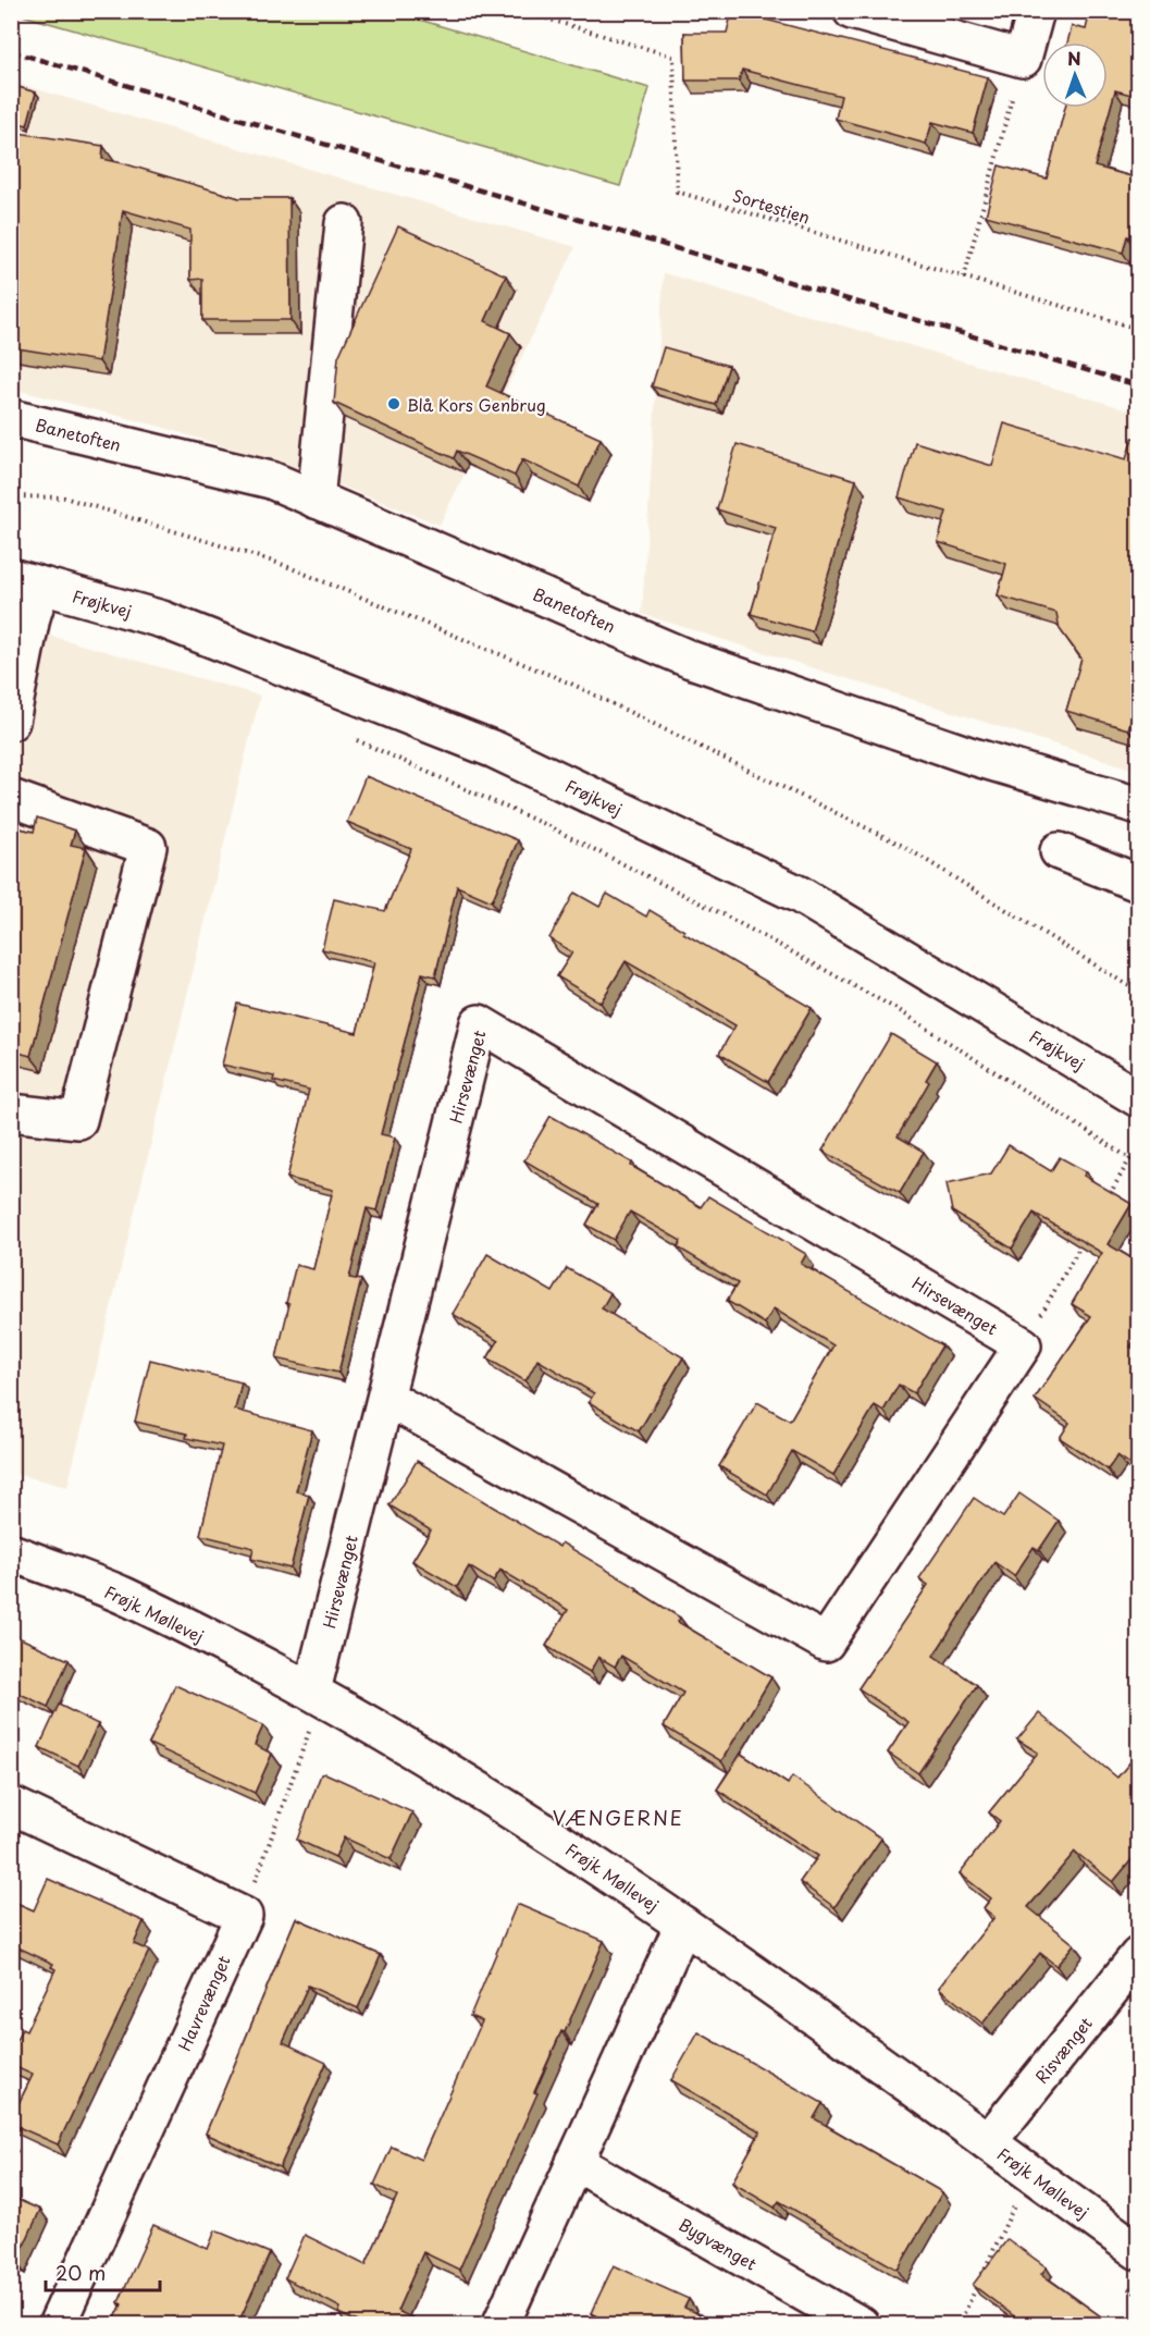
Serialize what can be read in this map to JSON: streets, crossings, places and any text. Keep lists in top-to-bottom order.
{
  "streets": {
    "street": [
      "Banetoften",
      "Frøjkvej",
      "Hirsevænget",
      "Frøjk Møllevej",
      "Havrevænget",
      "Risvænget",
      "Bygvænget"
    ],
    "path": ["Sortestien"]
  },
  "crossings": [
    ["Hirsevænget", "Frøjk Møllevej"],
    ["Frøjk Møllevej", "Risvænget"]
  ],
  "districts": ["VÆNGERNE"],
  "places": ["Blå Kors Genbrug"],
  "scale_bar": "20 m",
  "north": "top"
}
